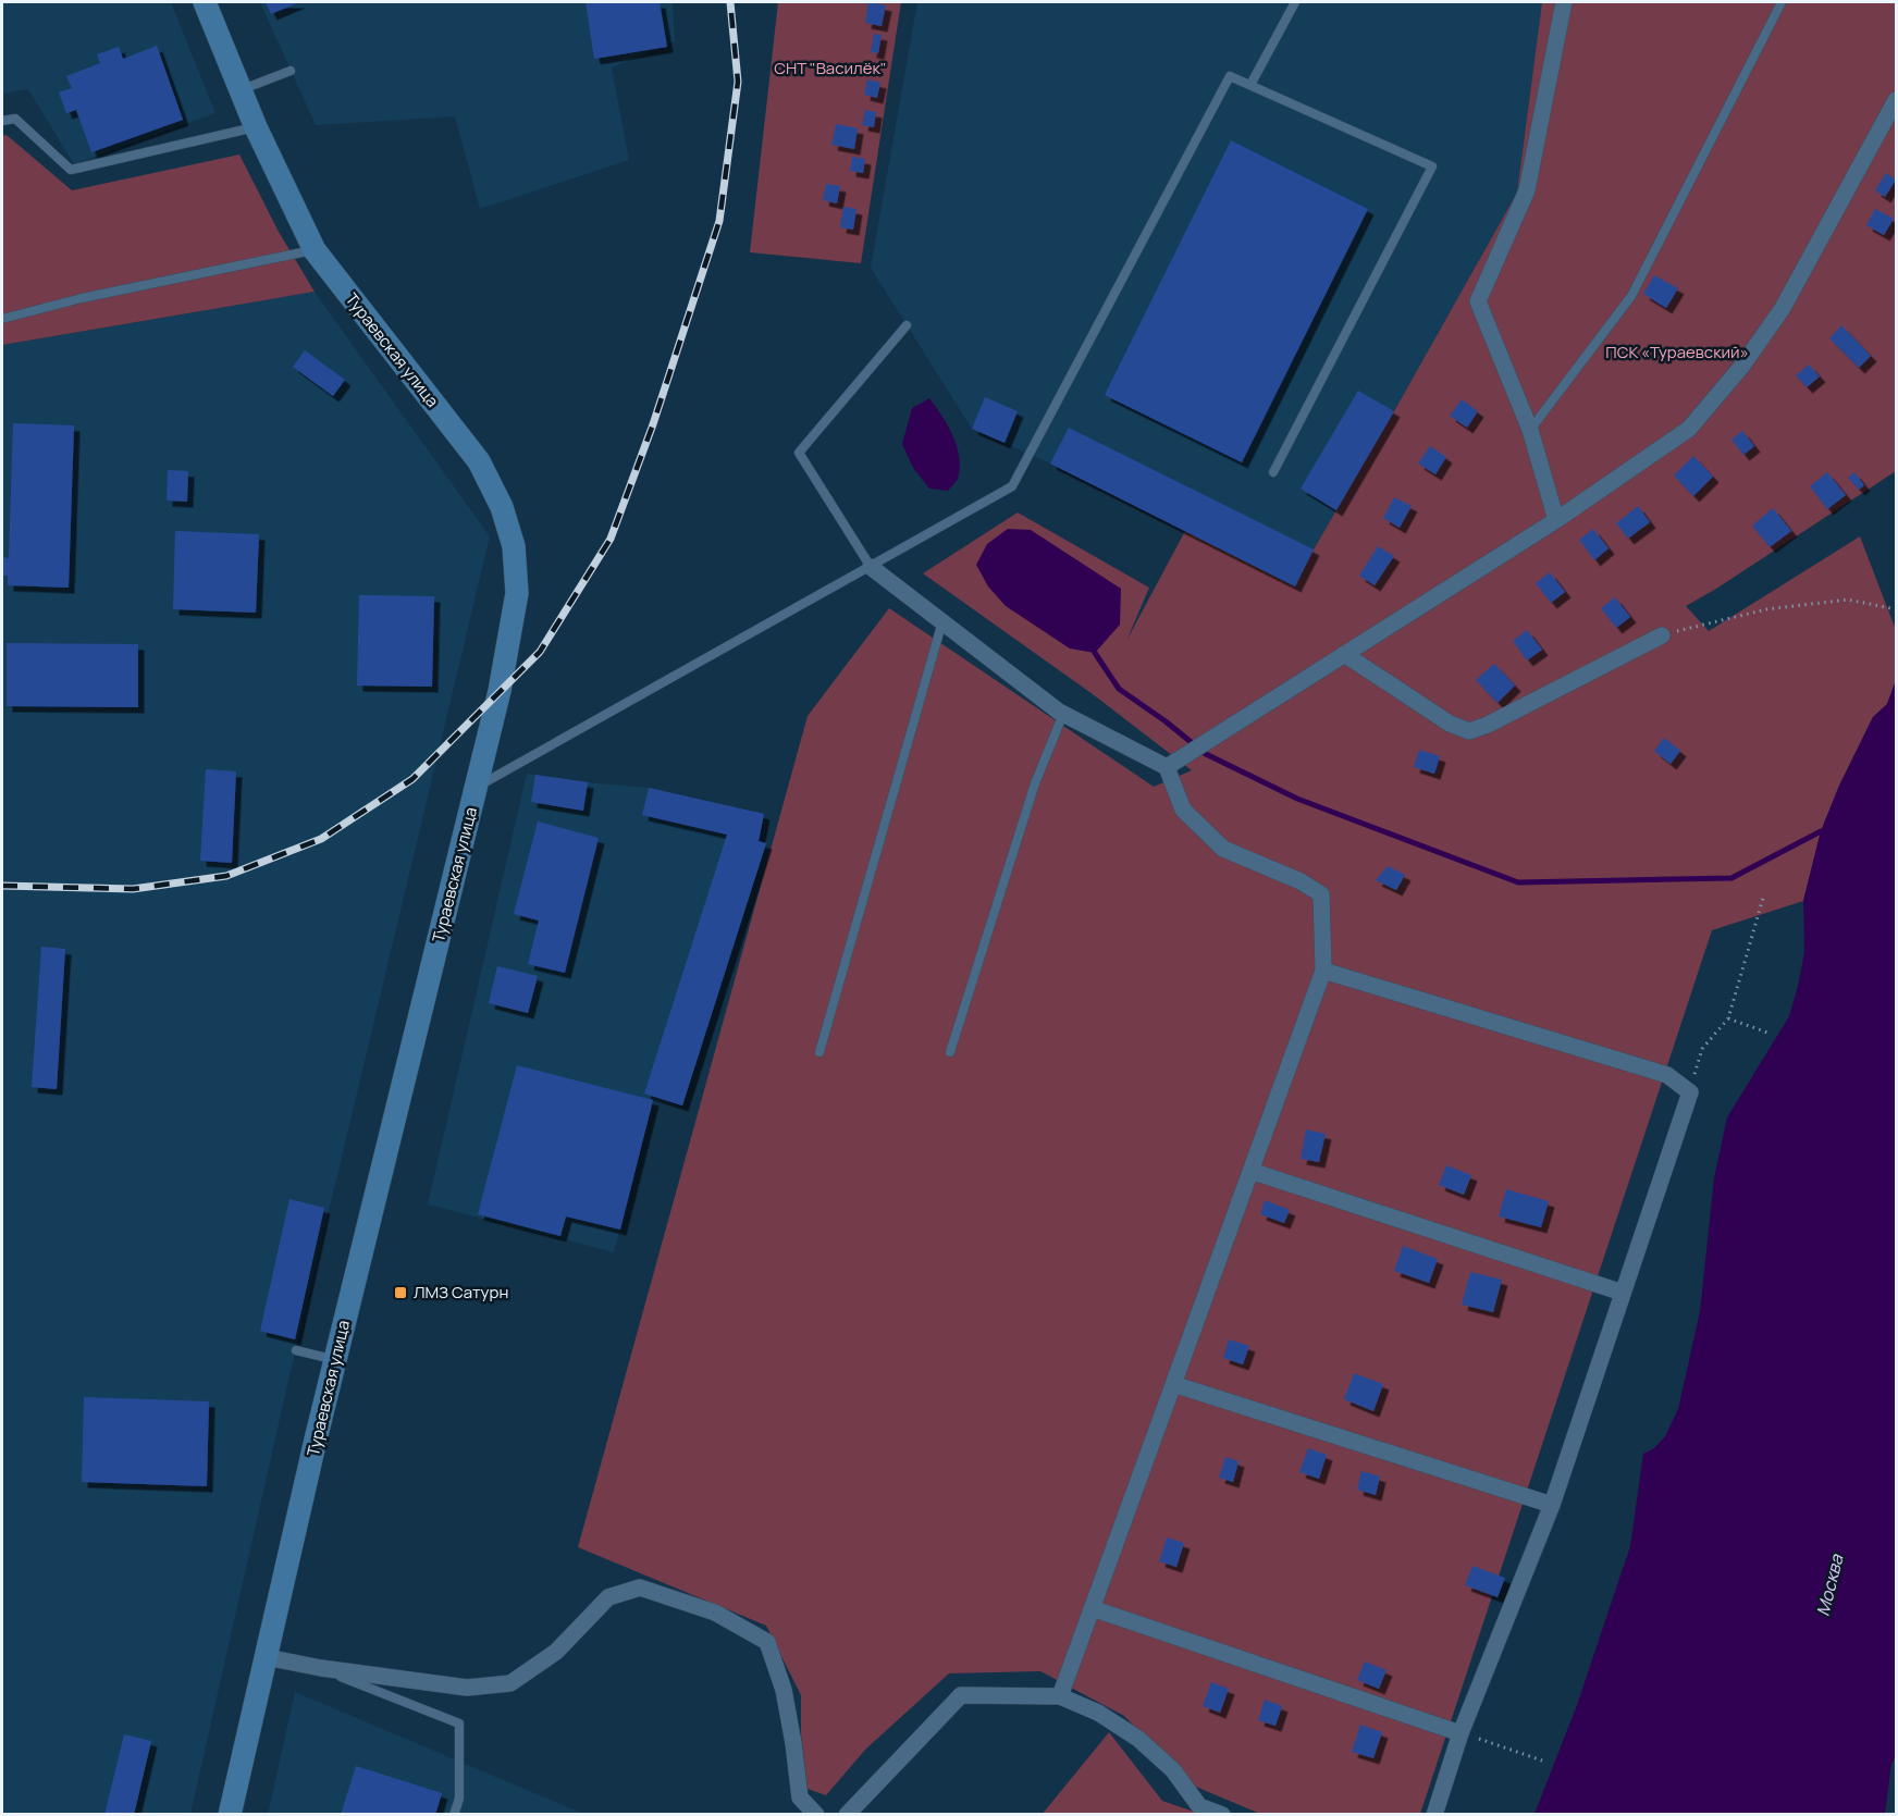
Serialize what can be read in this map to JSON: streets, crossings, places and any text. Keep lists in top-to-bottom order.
{
  "streets": {
    "main road": ["Тураевская улица"]
  },
  "water": ["Москва"],
  "parks": ["СНТ \"Василёк\"", "ПСК «Тураевский»"],
  "places": {
    "transit": ["ЛМЗ Сатурн"]
  }
}
